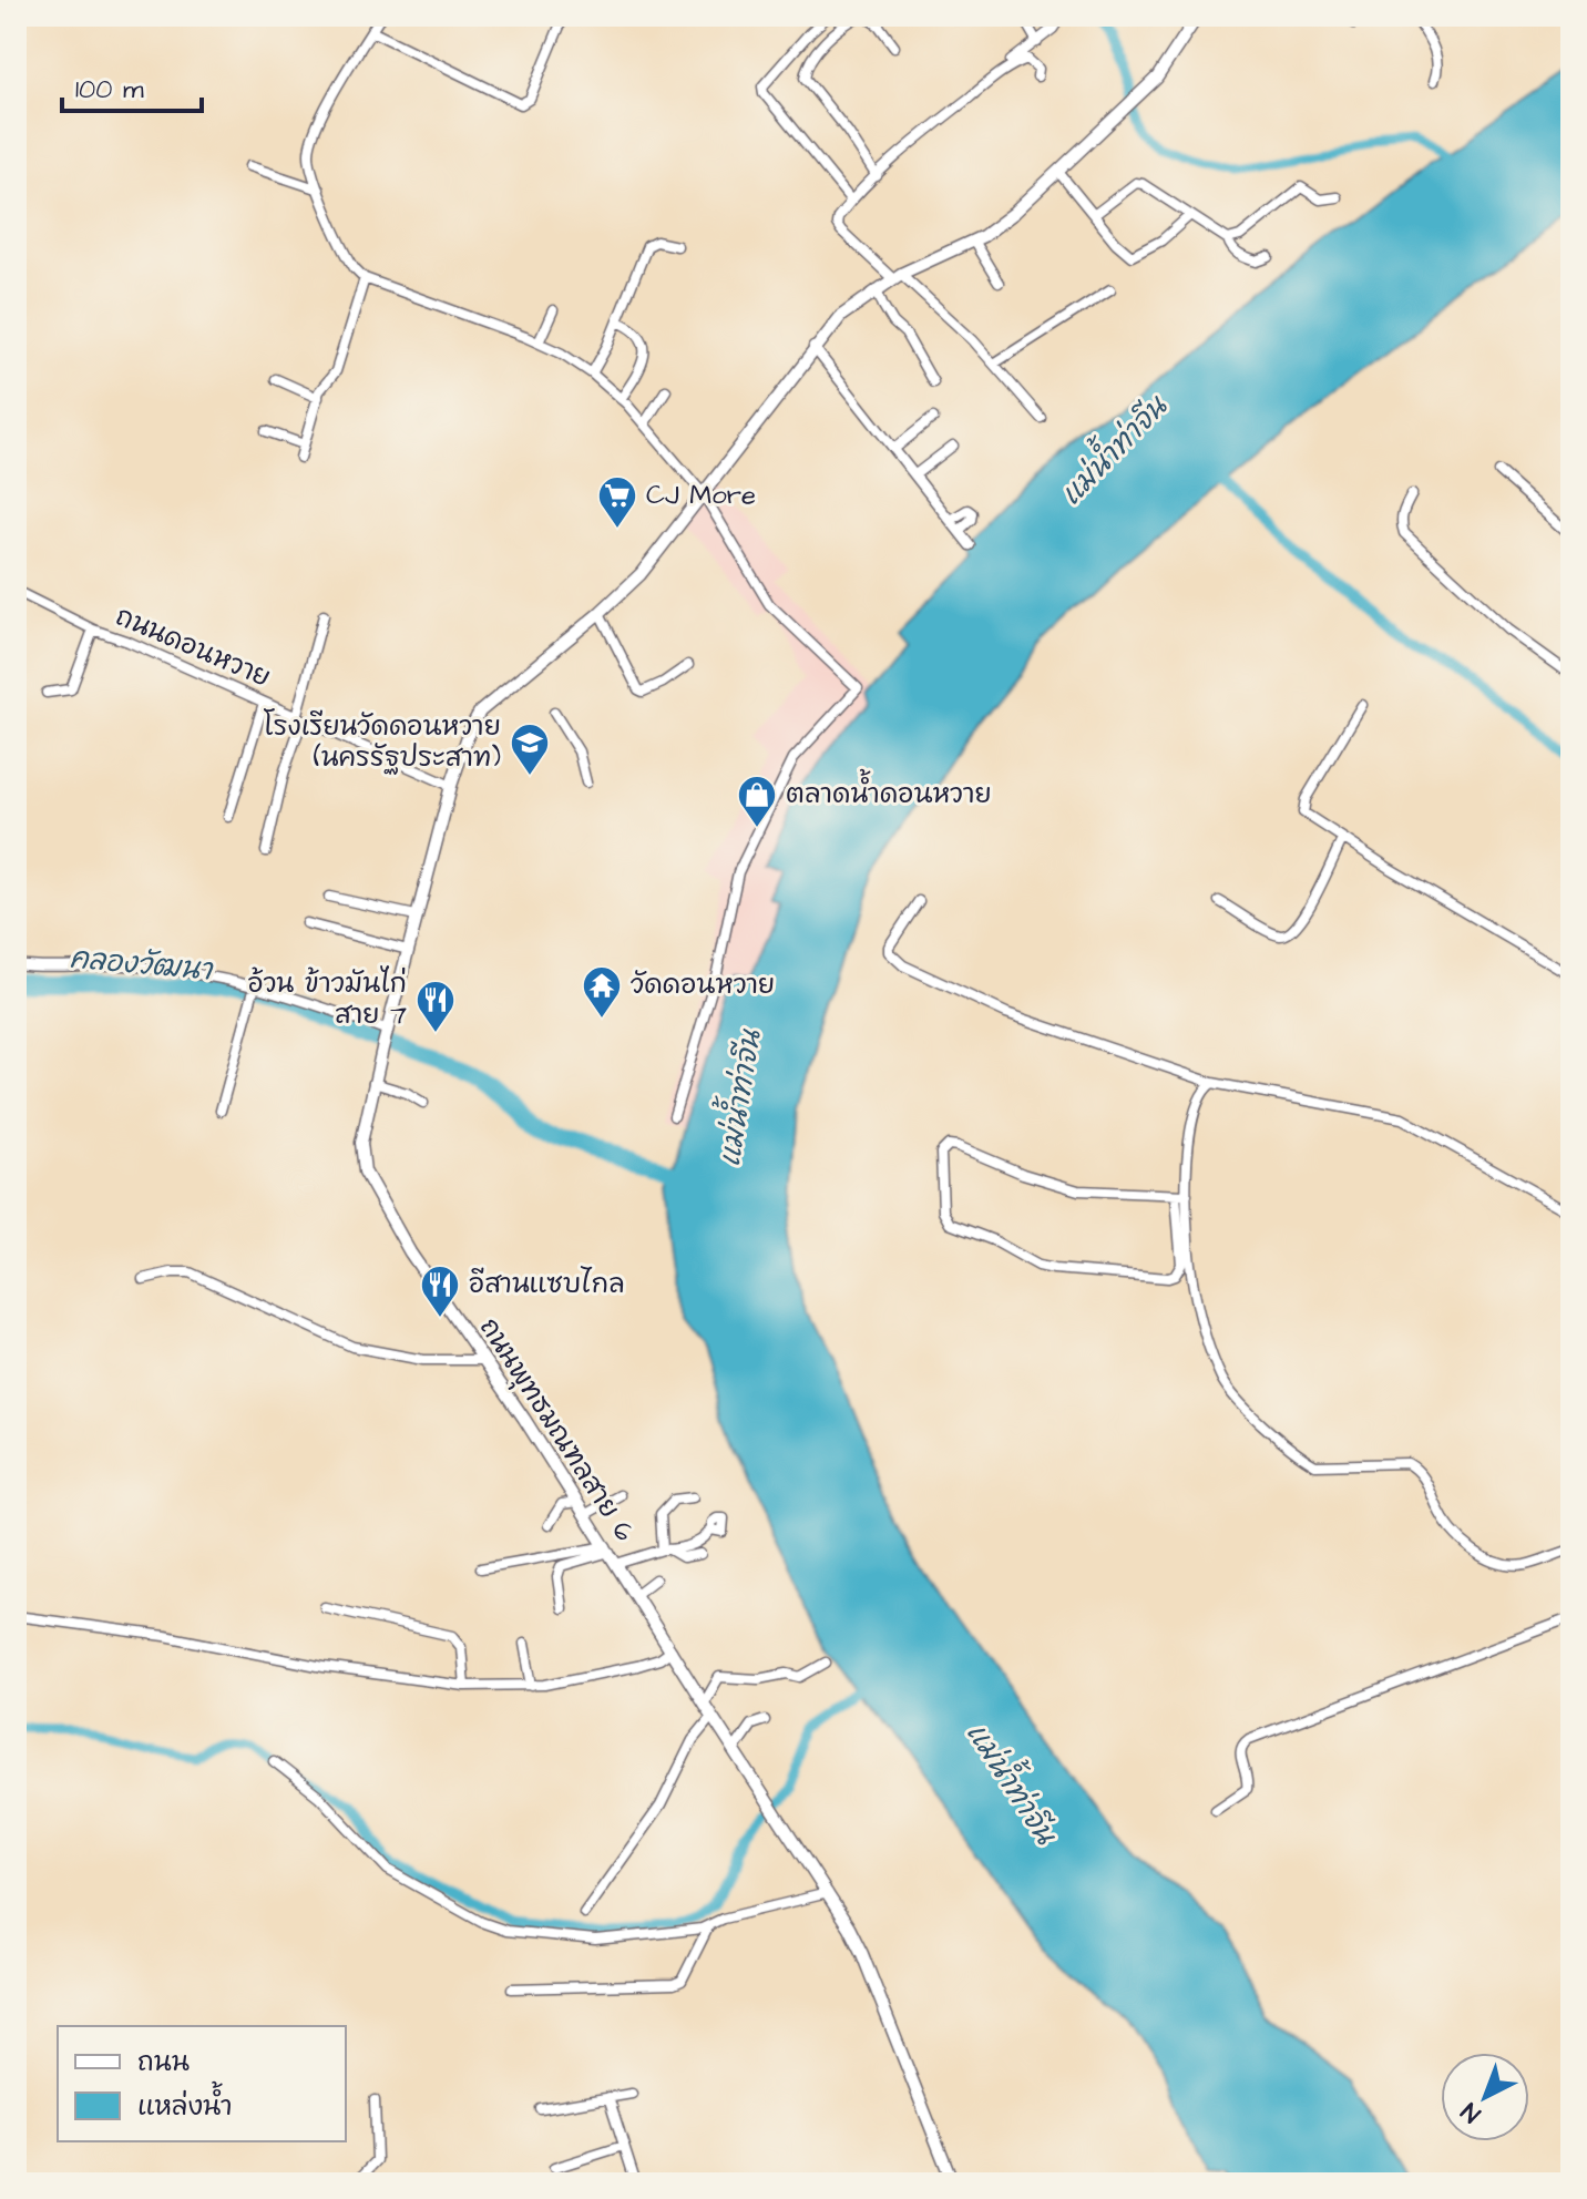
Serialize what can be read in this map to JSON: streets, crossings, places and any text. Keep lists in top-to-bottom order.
{
  "streets": {
    "main road": ["ถนนพุทธมณฑลสาย 6"],
    "street": ["ถนนดอนหวาย"]
  },
  "crossings": [
    ["ถนนดอนหวาย", "ถนนพุทธมณฑลสาย 6"]
  ],
  "water": ["แม่น้ำท่าจีน", "คลองวัฒนา"],
  "places": {
    "supermarket": ["CJ More"],
    "school or university": ["โรงเรียนวัดดอนหวาย (นครรัฐประสาท)"],
    "shop": ["ตลาดน้ำดอนหวาย"],
    "temple": ["วัดดอนหวาย"],
    "restaurant": ["อ้วน ข้าวมันไก่ สาย 7", "อีสานแซบไกล"]
  },
  "legend": ["ถนน", "แหล่งน้ำ"],
  "scale_bar": "100 m",
  "north": "bottom left"
}
